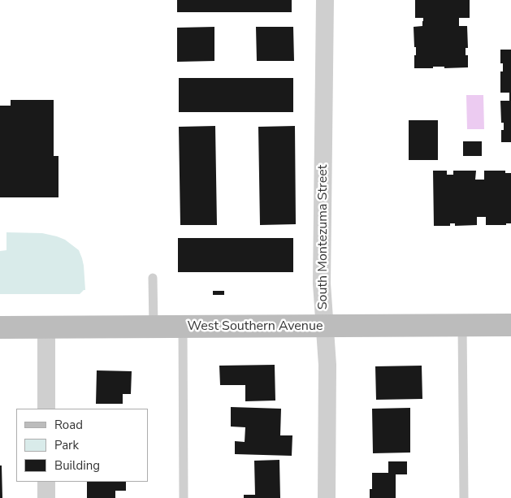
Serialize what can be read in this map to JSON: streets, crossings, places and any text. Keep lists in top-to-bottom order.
{
  "streets": {
    "main road": ["West Southern Avenue"],
    "street": ["South Montezuma Street"]
  },
  "crossings": [
    ["South Montezuma Street", "West Southern Avenue"]
  ],
  "legend": ["Road", "Park", "Building"]
}
